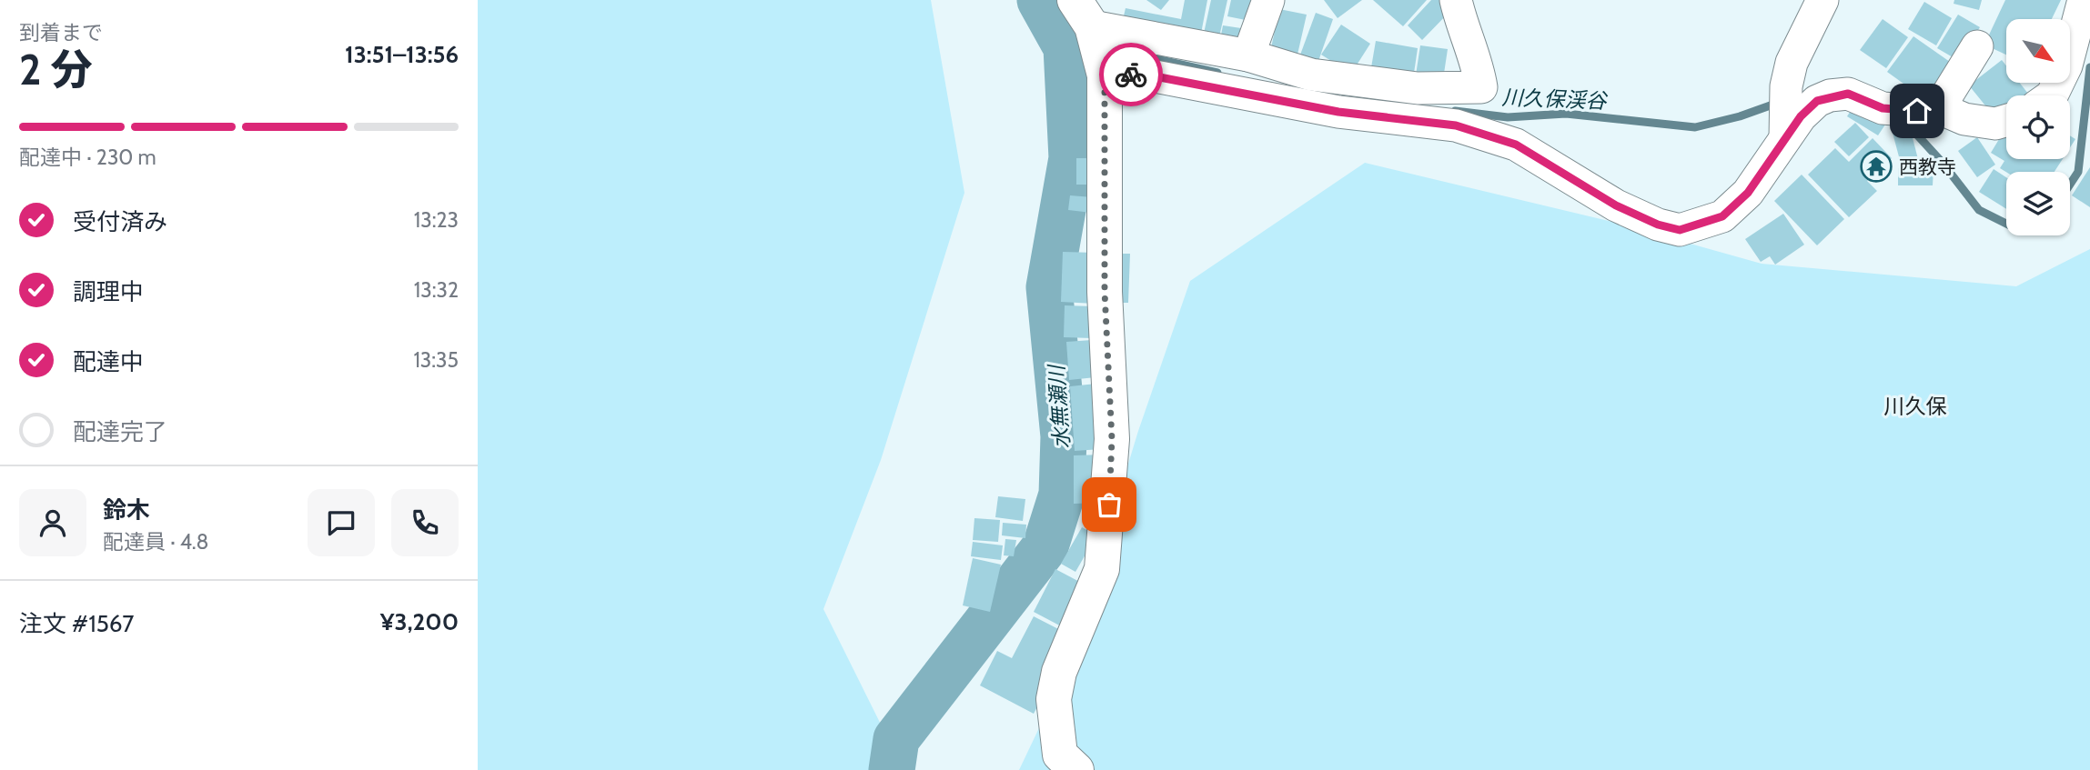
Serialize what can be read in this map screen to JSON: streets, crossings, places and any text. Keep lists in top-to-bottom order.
{
  "districts": ["川久保"],
  "water": ["川久保渓谷", "水無瀬川"],
  "places": {
    "temple": ["西教寺"]
  },
  "north": "bottom right",
  "page": {
    "heading": ["2 分", "到着まで", "13:51–13:56"],
    "panel": [
      "鈴木",
      "配達員 · 4.8",
      "注文 #1567",
      "¥3,200"
    ],
    "bar": "配達中 · 230 m",
    "list": [
      ["受付済み", "13:23"],
      ["調理中", "13:32"],
      ["配達中", "13:35"],
      "配達完了"
    ]
  }
}
